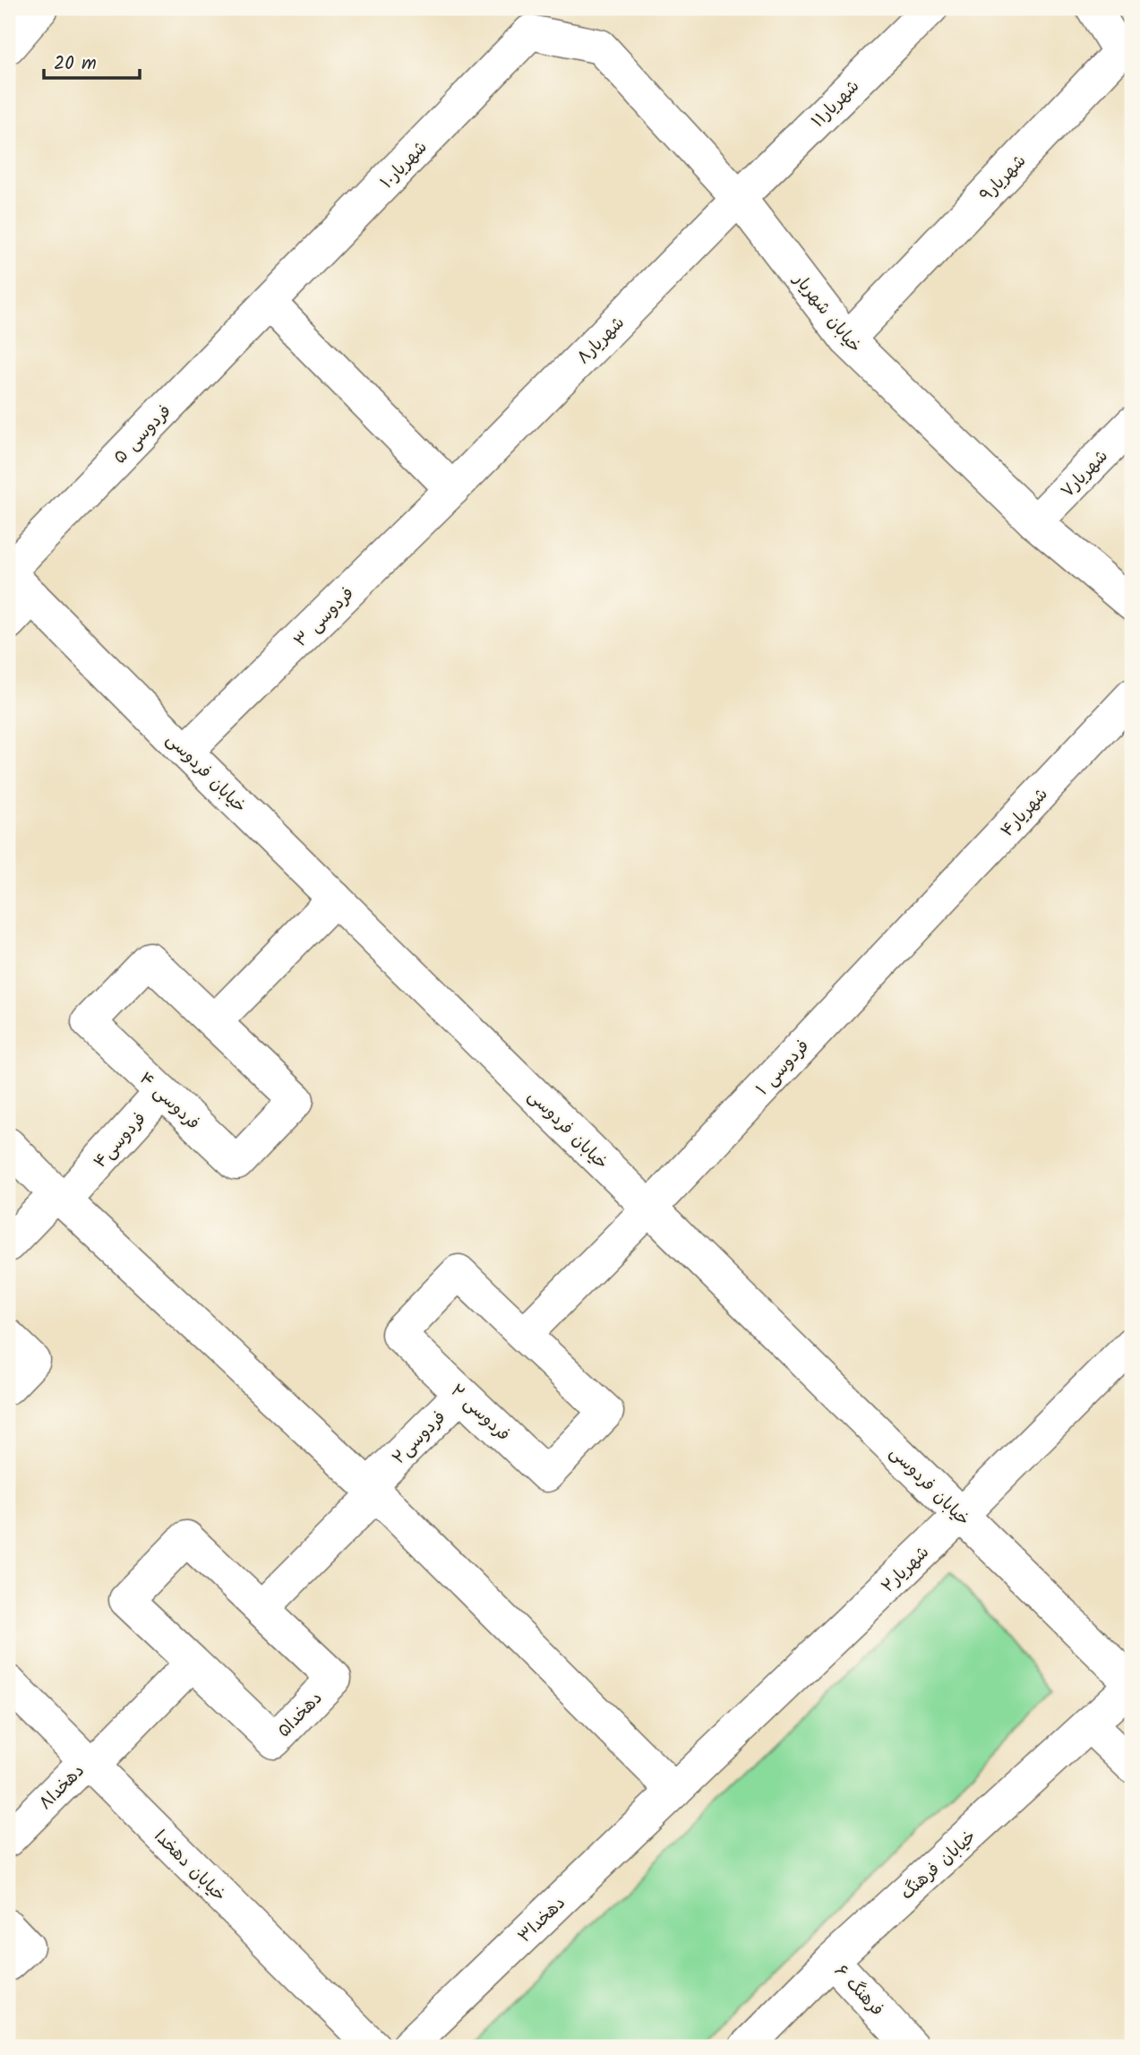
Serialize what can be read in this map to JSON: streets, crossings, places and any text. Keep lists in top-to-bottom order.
{
  "streets": {
    "street": [
      "شهریار۱۱",
      "شهریار۱۰",
      "شهریار۹",
      "خیابان شهریار",
      "شهریار۸",
      "فردوسی ۵",
      "شهریار۷",
      "فردوسی ۳",
      "خیابان فردوسی",
      "شهریار۴",
      "فردوسی ۱",
      "فردوسی ۴",
      "فردوسی۴",
      "فردوسی ۲",
      "فردوسی۲",
      "شهریار۲",
      "دهخدا۵",
      "دهخدا۸",
      "خیابان فرهنگ",
      "خیابان دهخدا",
      "دهخدا۳",
      "فرهنگ ۶"
    ]
  },
  "crossings": [
    ["شهریار۱۱", "خیابان شهریار"],
    ["شهریار۱۱", "شهریار۸"],
    ["شهریار۱۰", "خیابان شهریار"],
    ["شهریار۱۰", "فردوسی ۵"],
    ["شهریار۹", "خیابان شهریار"],
    ["خیابان شهریار", "شهریار۸"],
    ["خیابان شهریار", "شهریار۷"],
    ["شهریار۸", "فردوسی ۳"],
    ["فردوسی ۵", "خیابان فردوسی"],
    ["فردوسی ۳", "خیابان فردوسی"],
    ["خیابان فردوسی", "فردوسی ۱"],
    ["خیابان فردوسی", "شهریار۲"],
    ["خیابان فردوسی", "خیابان فرهنگ"],
    ["شهریار۴", "فردوسی ۱"],
    ["فردوسی ۴", "فردوسی۴"],
    ["فردوسی ۲", "فردوسی۲"],
    ["شهریار۲", "دهخدا۳"],
    ["دهخدا۸", "خیابان دهخدا"],
    ["خیابان فرهنگ", "فرهنگ ۶"]
  ],
  "scale_bar": "20 m"
}
